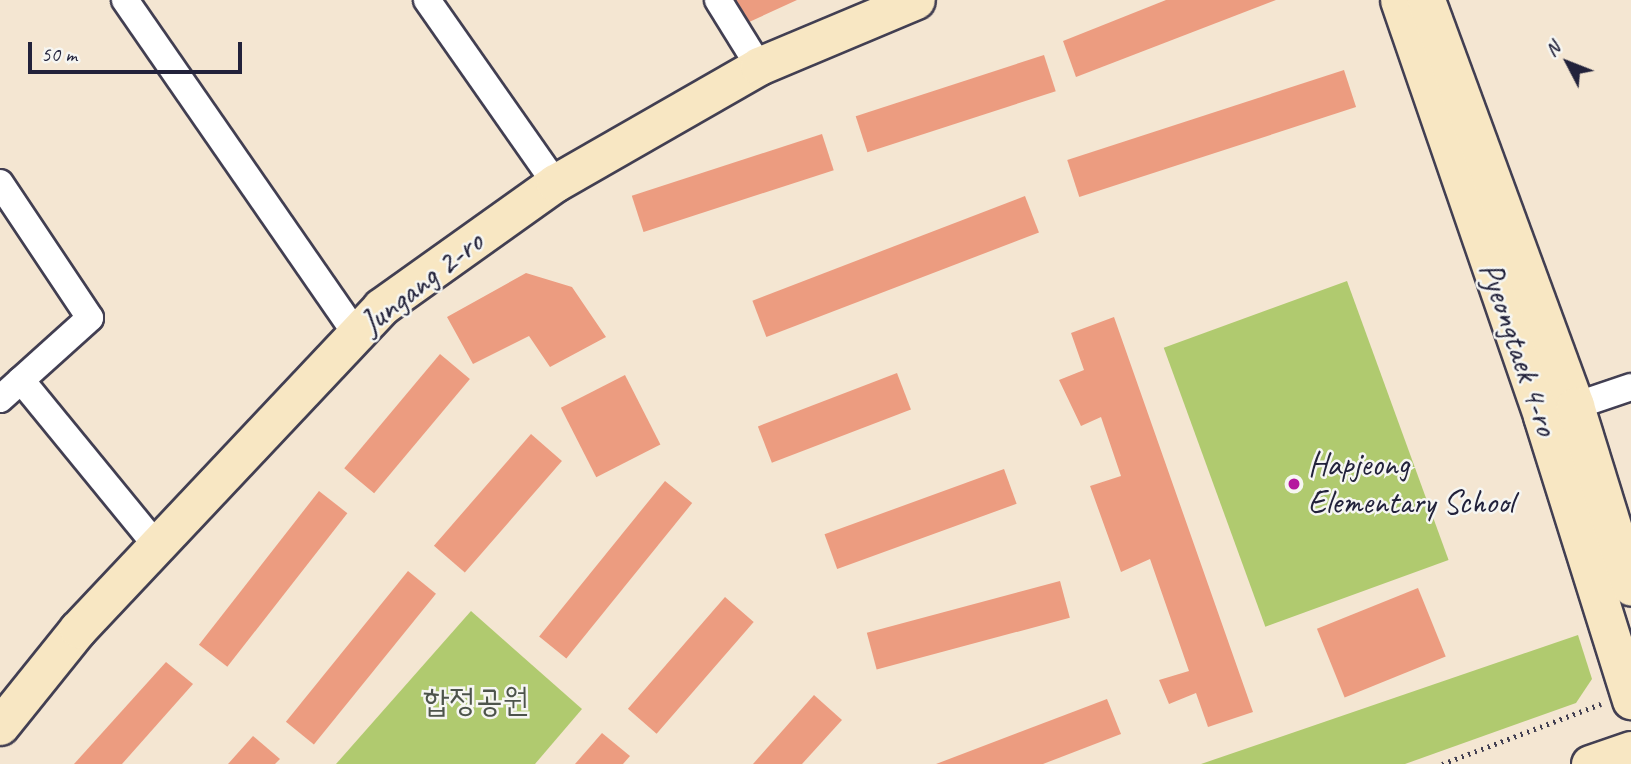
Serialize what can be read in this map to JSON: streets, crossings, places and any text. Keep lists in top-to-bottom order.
{
  "streets": {
    "street": ["Jungang 2-ro", "Pyeongtaek 4-ro"]
  },
  "parks": ["합정공원"],
  "places": ["Hapjeong Elementary School"],
  "scale_bar": "50 m",
  "north": "top left"
}
